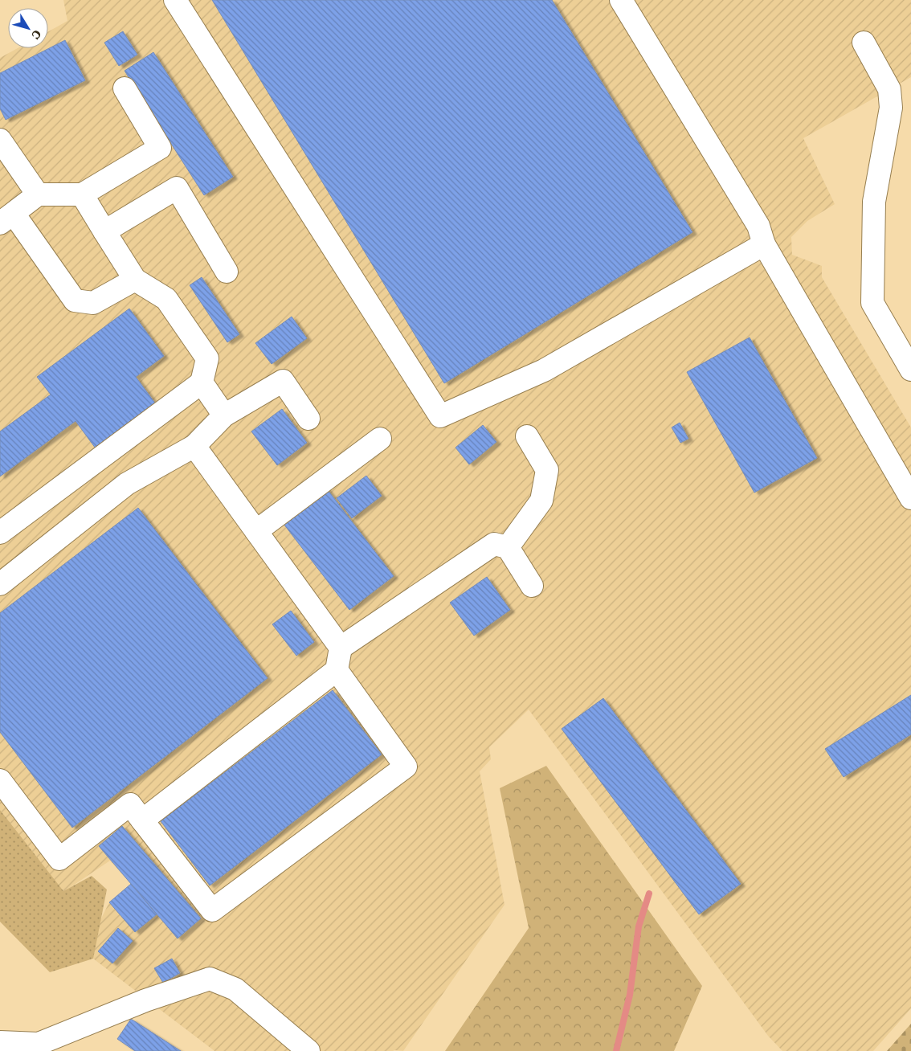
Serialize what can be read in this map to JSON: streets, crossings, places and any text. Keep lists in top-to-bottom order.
{
  "north": "bottom right"
}
